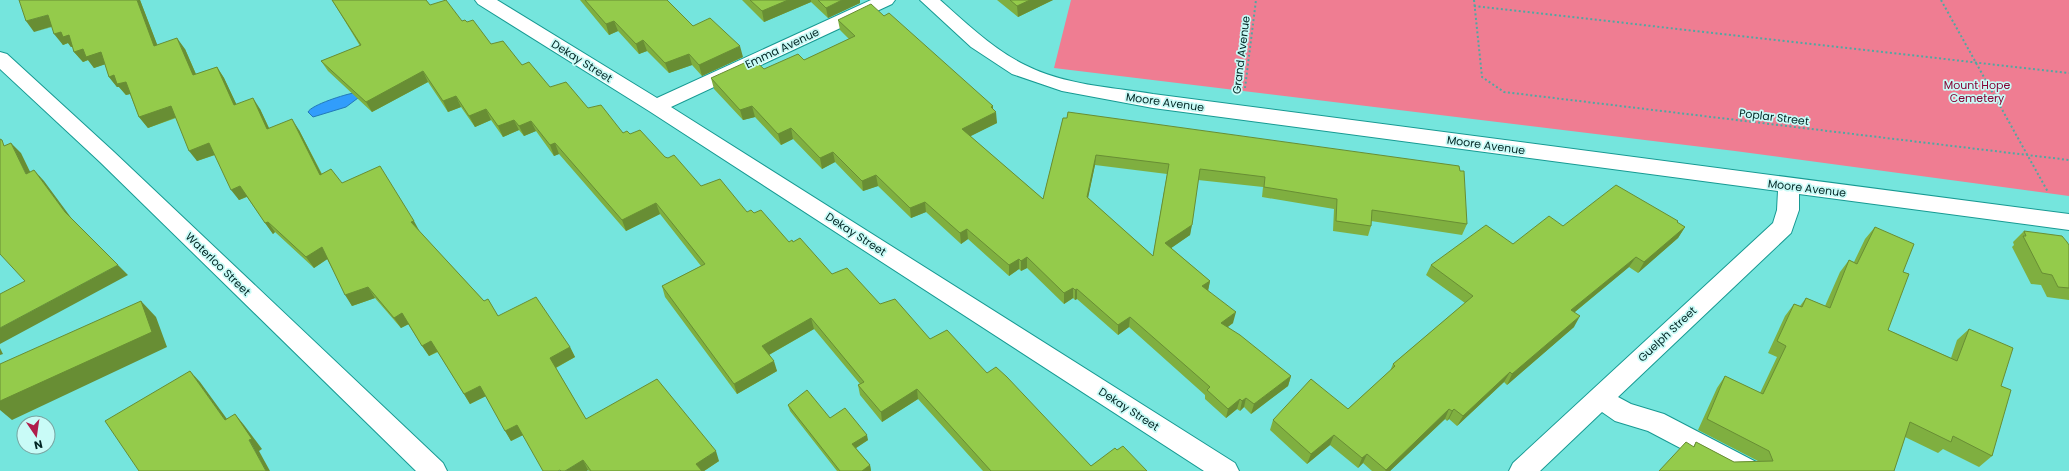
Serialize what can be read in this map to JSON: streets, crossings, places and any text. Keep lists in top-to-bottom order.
{
  "streets": {
    "street": [
      "Emma Avenue",
      "Dekay Street",
      "Moore Avenue",
      "Waterloo Street",
      "Guelph Street"
    ],
    "path": ["Grand Avenue", "Poplar Street"]
  },
  "crossings": [
    ["Emma Avenue", "Dekay Street"],
    ["Grand Avenue", "Moore Avenue"],
    ["Moore Avenue", "Guelph Street"]
  ],
  "parks": ["Mount Hope Cemetery"],
  "north": "bottom"
}
